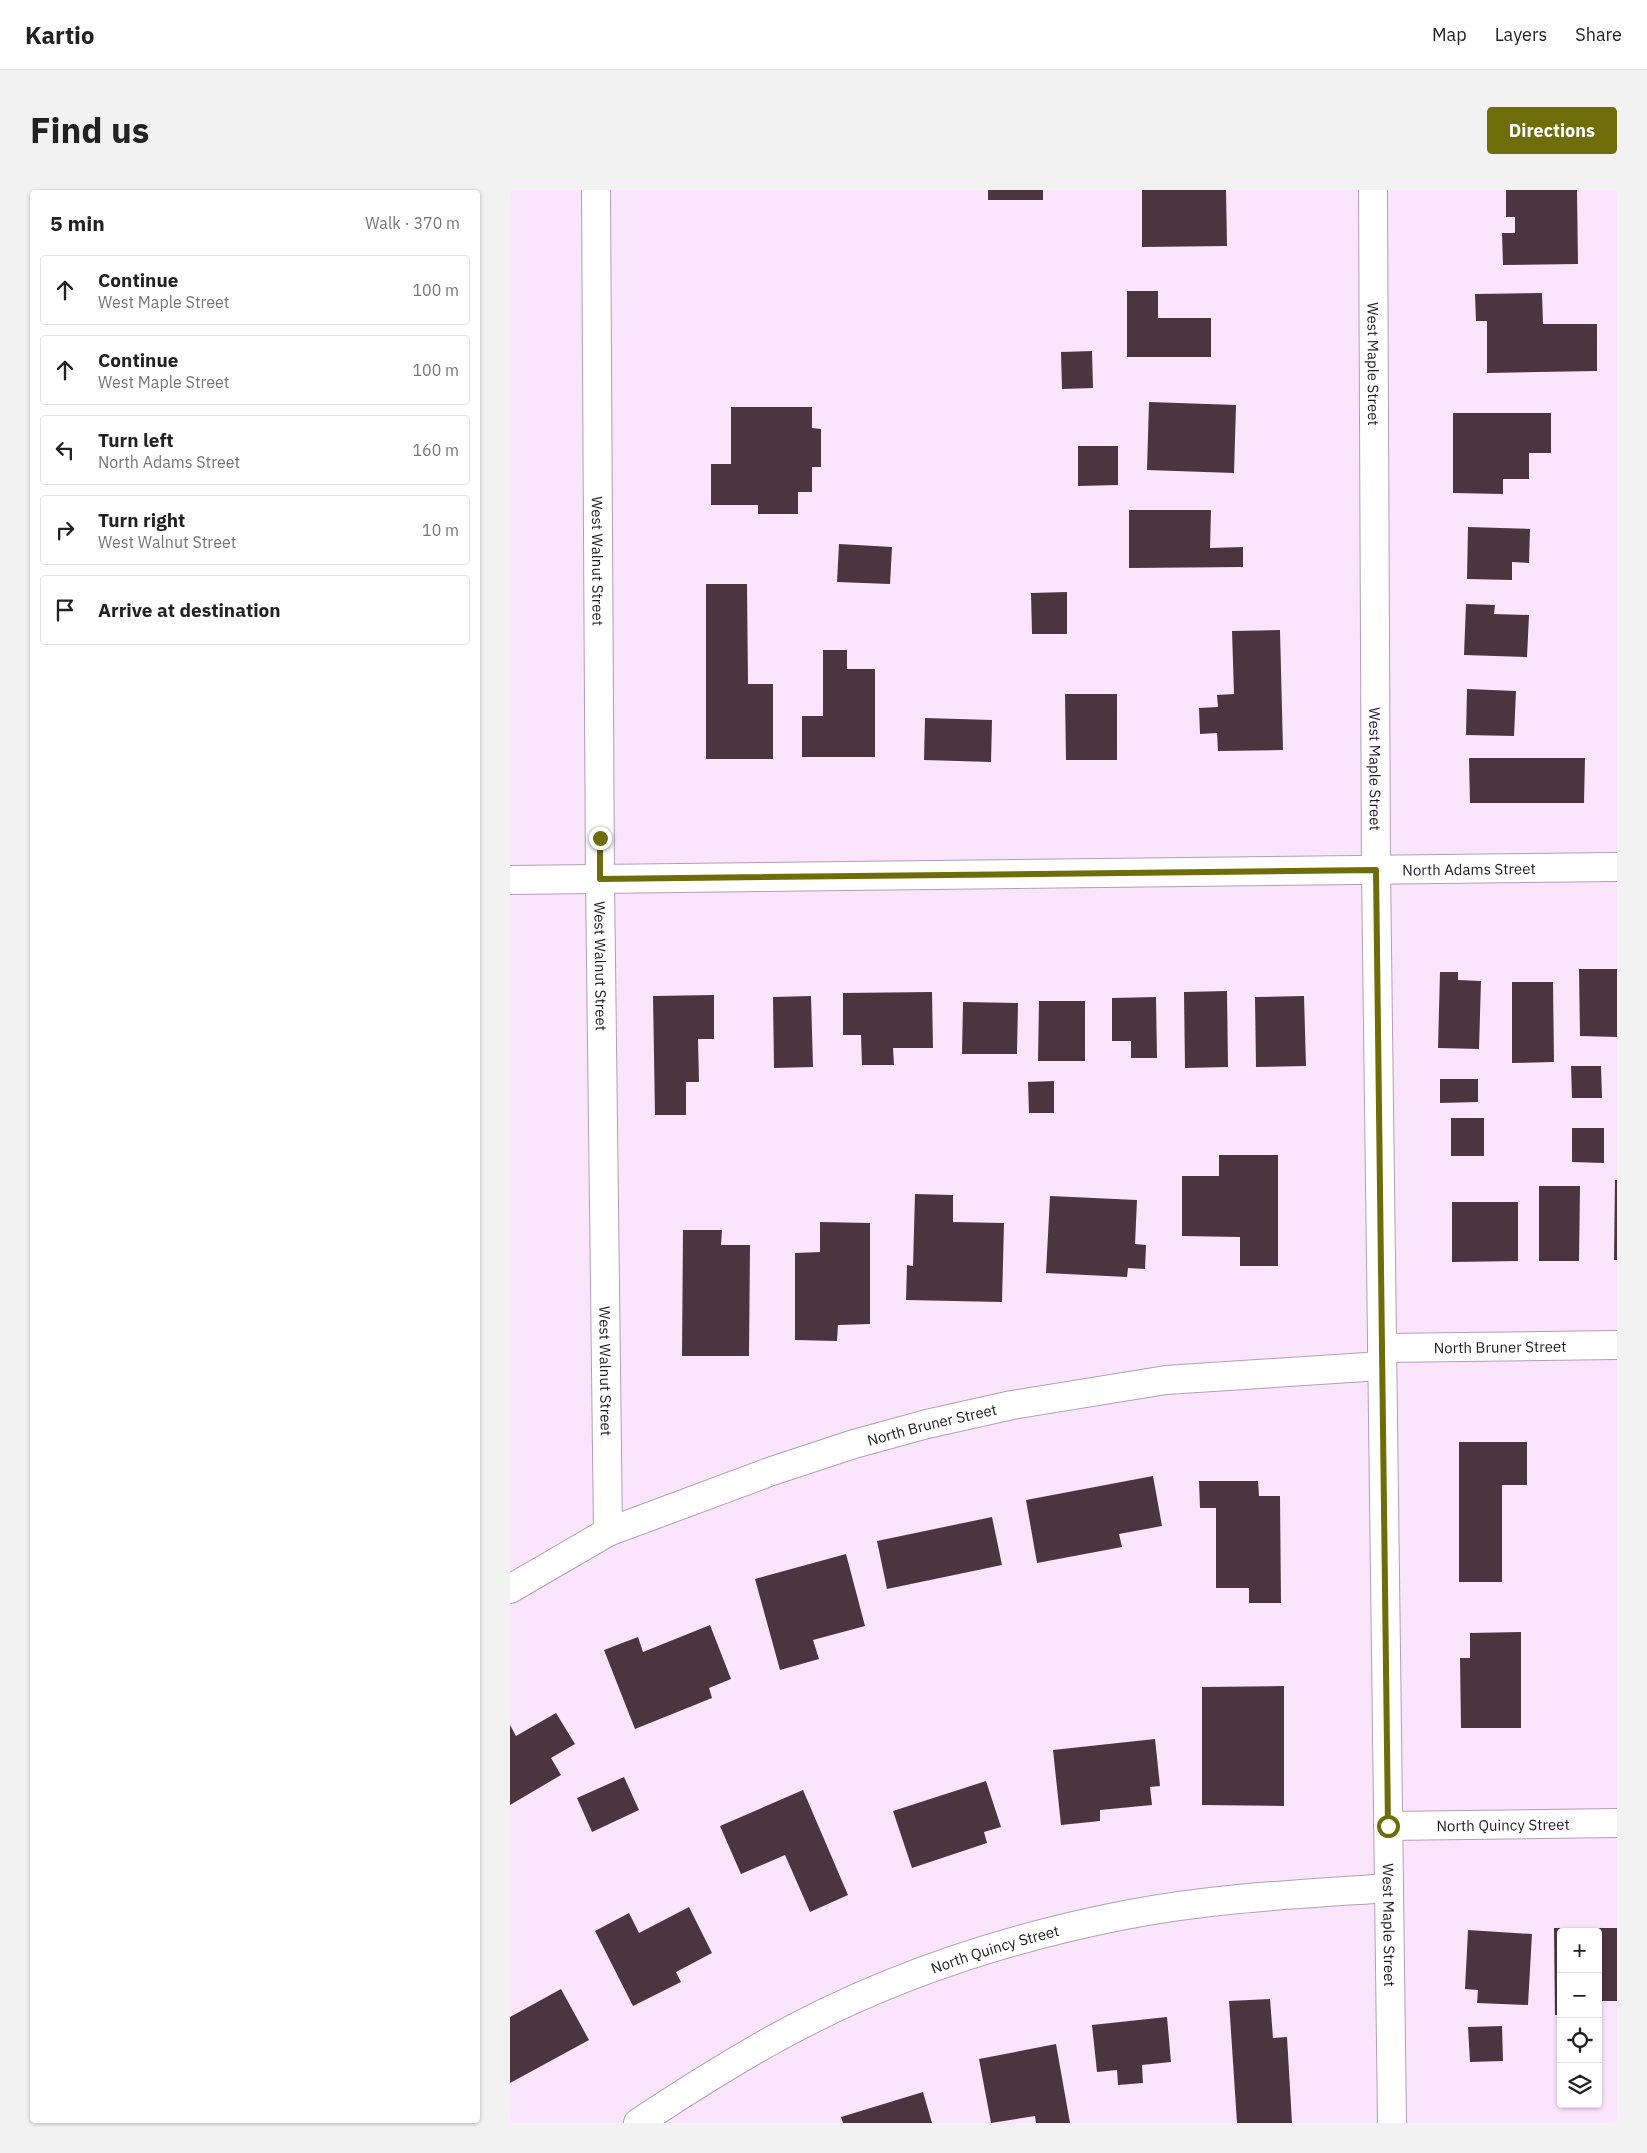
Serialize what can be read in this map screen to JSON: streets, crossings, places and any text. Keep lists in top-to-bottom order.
{
  "streets": {
    "street": [
      "West Maple Street",
      "West Walnut Street",
      "North Adams Street",
      "North Bruner Street",
      "North Quincy Street"
    ]
  },
  "crossings": [
    ["West Maple Street", "North Adams Street"],
    ["West Maple Street", "North Bruner Street"],
    ["West Maple Street", "North Quincy Street"],
    ["West Walnut Street", "North Adams Street"],
    ["West Walnut Street", "North Bruner Street"]
  ],
  "page": {
    "header": "Kartio",
    "nav": ["Map", "Layers", "Share"],
    "title": "Find us",
    "buttons": "Directions",
    "heading": ["5 min", "Walk · 370 m"],
    "list": [
      ["Continue", "West Maple Street", "100 m"],
      ["Continue", "West Maple Street", "100 m"],
      ["Turn left", "North Adams Street", "160 m"],
      ["Turn right", "West Walnut Street", "10 m"],
      "Arrive at destination"
    ],
    "map_buttons": ["+", "−"]
  }
}
